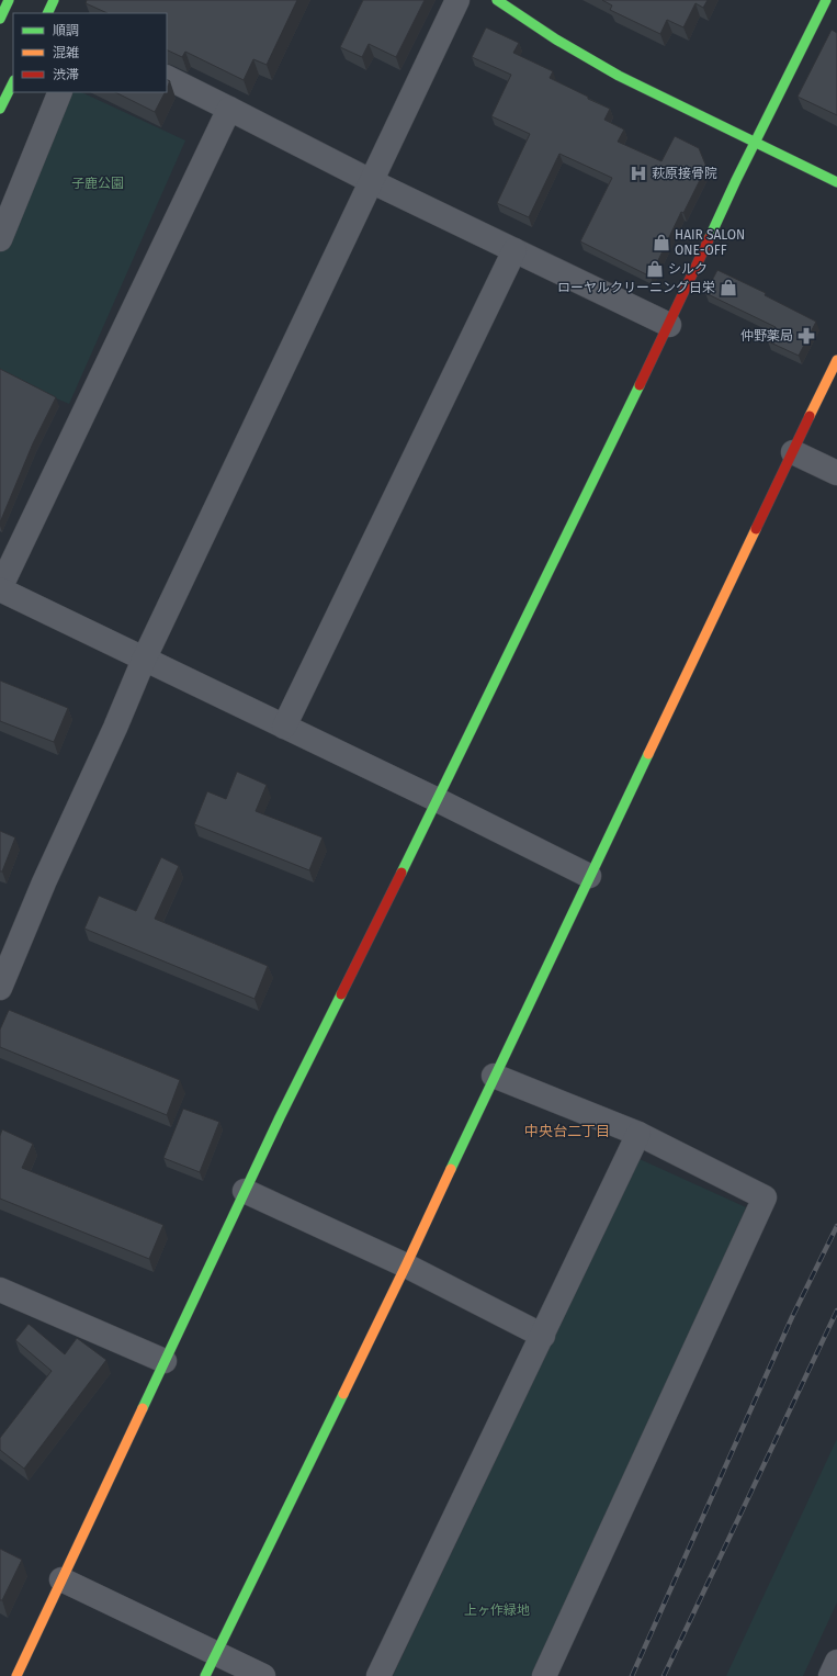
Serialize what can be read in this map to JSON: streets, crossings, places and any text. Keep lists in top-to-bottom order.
{
  "districts": ["中央台二丁目"],
  "parks": ["子鹿公園", "上ヶ作緑地"],
  "places": {
    "hospital": ["萩原接骨院"],
    "shop": ["HAIR SALON ONE-OFF", "シルク", "ローヤルクリーニング日栄"],
    "pharmacy": ["仲野薬局"]
  },
  "legend": ["順調", "混雑", "渋滞"]
}
